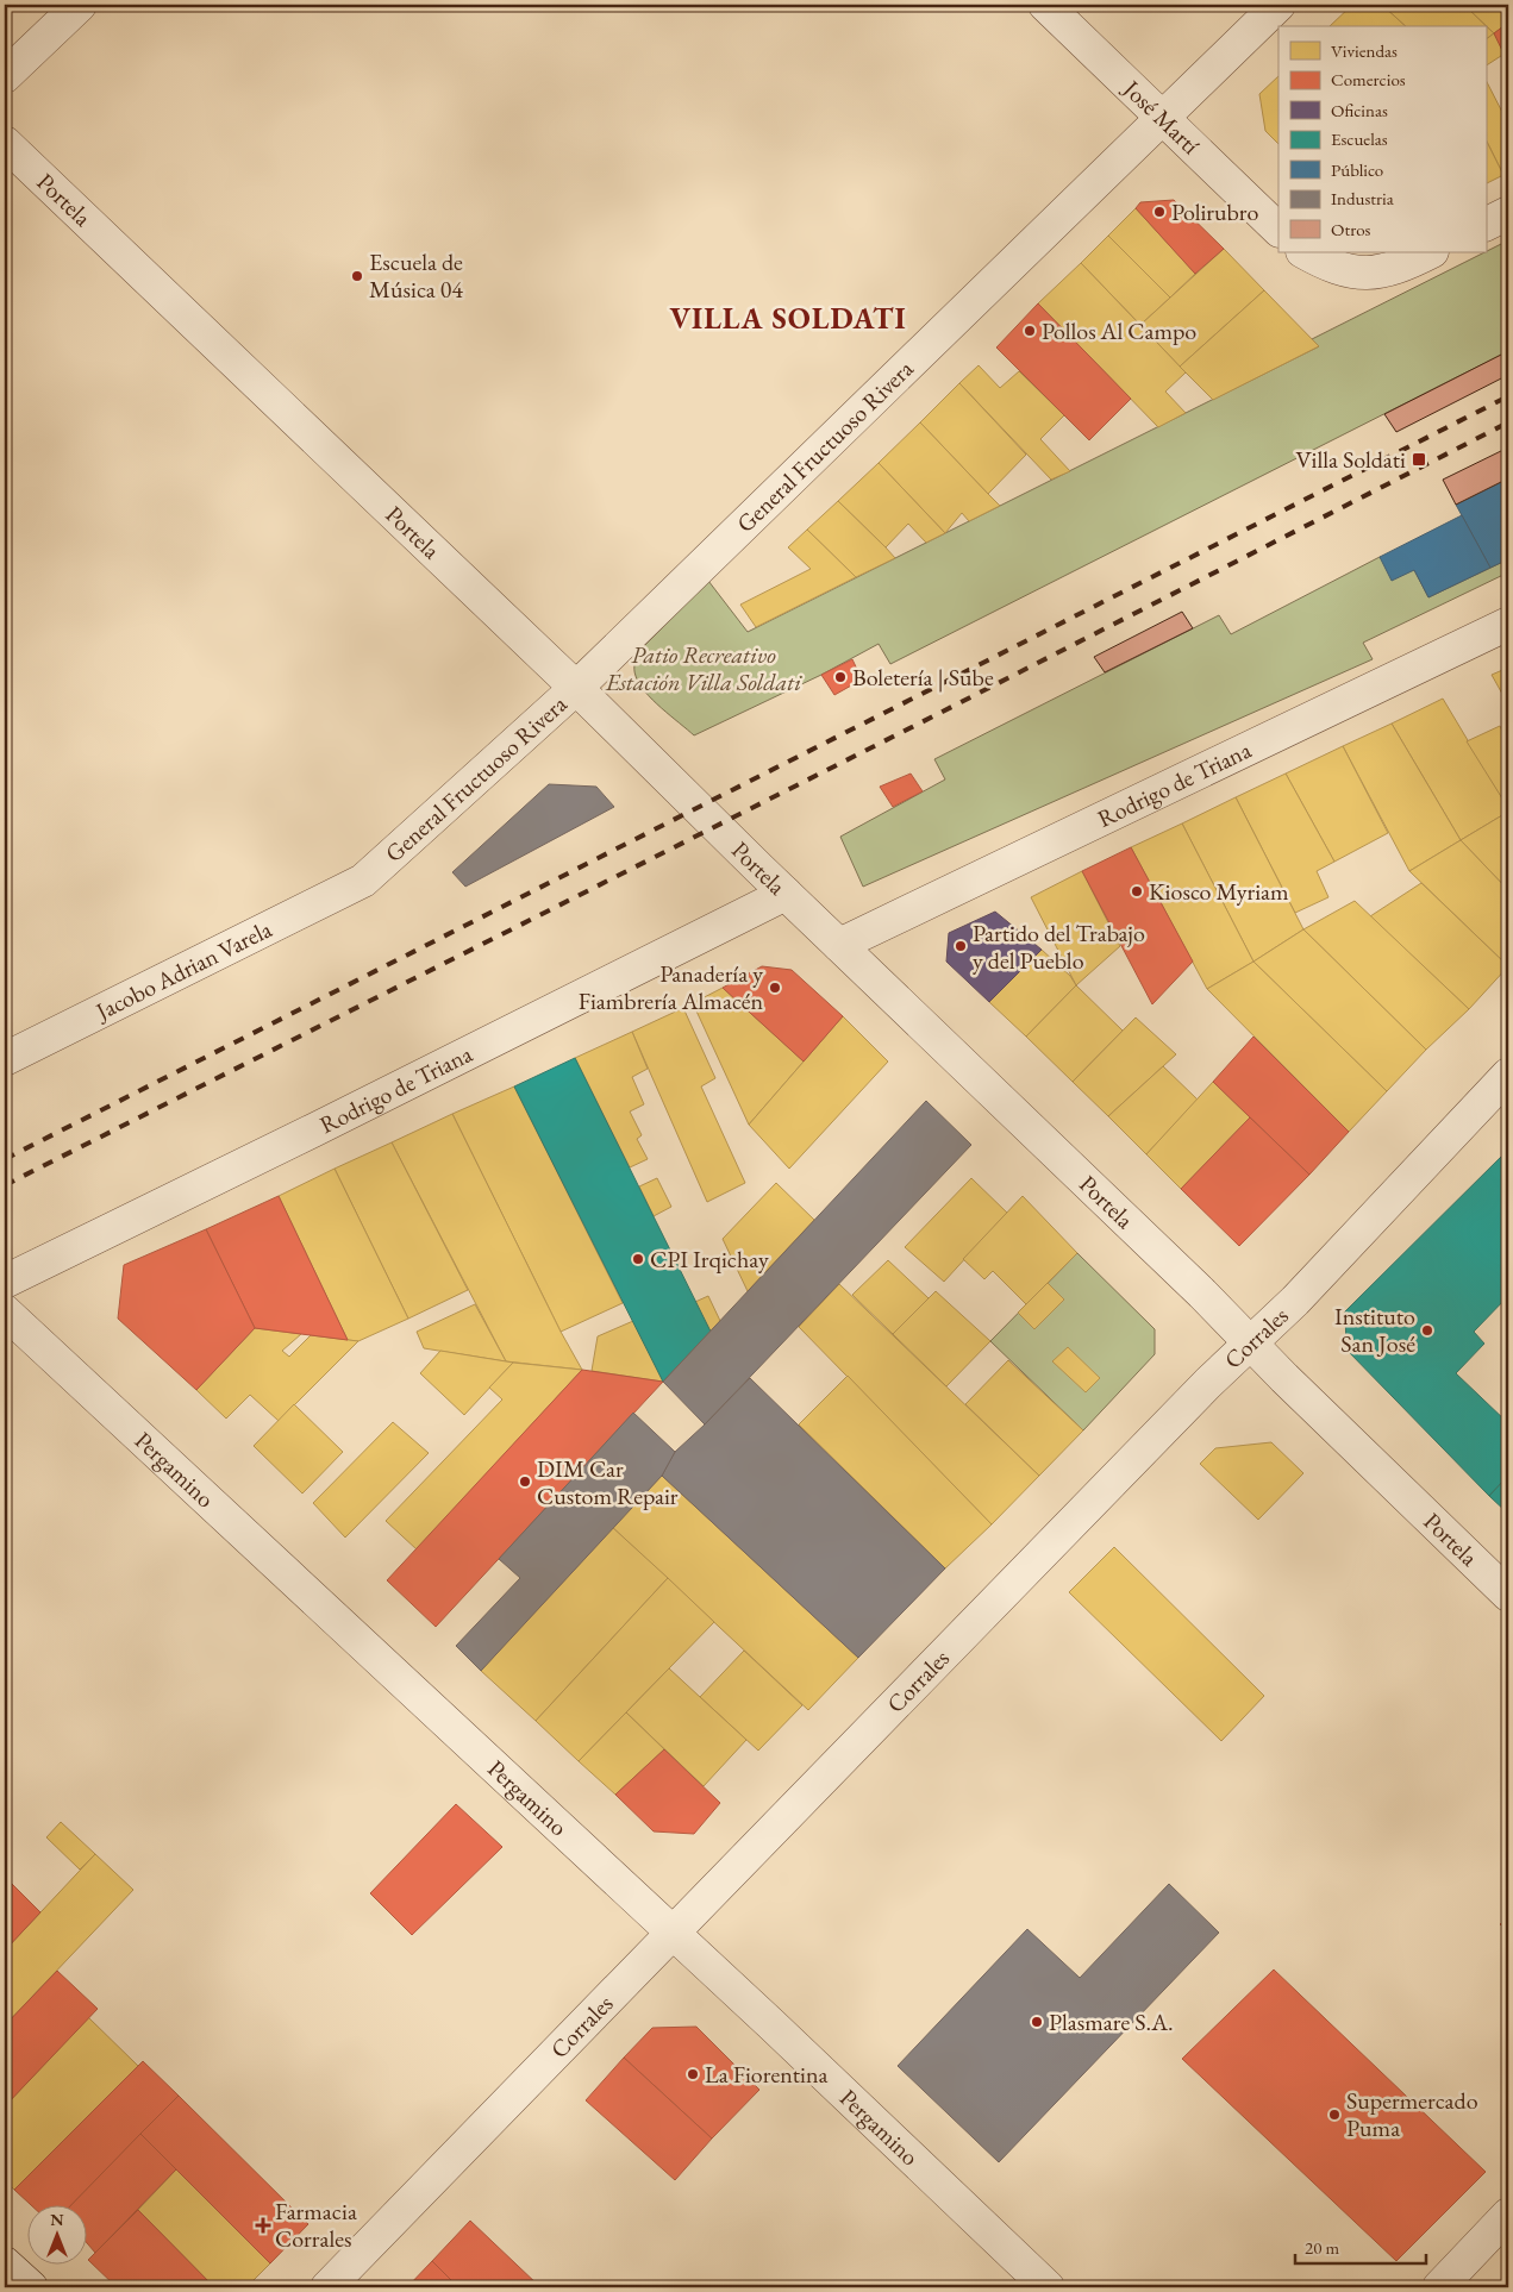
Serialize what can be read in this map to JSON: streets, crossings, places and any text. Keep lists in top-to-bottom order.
{
  "streets": {
    "street": [
      "José Martí",
      "Portela",
      "General Fructuoso Rivera",
      "Rodrigo de Triana",
      "Jacobo Adrian Varela",
      "Corrales",
      "Pergamino"
    ]
  },
  "crossings": [
    ["José Martí", "General Fructuoso Rivera"],
    ["Portela", "General Fructuoso Rivera"],
    ["Portela", "Rodrigo de Triana"],
    ["Portela", "Corrales"],
    ["General Fructuoso Rivera", "Jacobo Adrian Varela"],
    ["Corrales", "Pergamino"]
  ],
  "districts": ["VILLA SOLDATI"],
  "parks": ["Patio Recreativo Estación Villa Soldati"],
  "places": {
    "other": [
      "Polirubro",
      "Escuela de Música 04",
      "Pollos Al Campo",
      "Boletería | Sube",
      "Kiosco Myriam",
      "Partido del Trabajo y del Pueblo",
      "Panadería y Fiambrería Almacén",
      "CPI Irqichay",
      "Instituto San José",
      "DIM Car Custom Repair",
      "Plasmare S.A.",
      "La Fiorentina",
      "Supermercado Puma"
    ],
    "transit": ["Villa Soldati"],
    "health": ["Farmacia Corrales"]
  },
  "legend": [
    "Viviendas",
    "Comercios",
    "Oficinas",
    "Escuelas",
    "Público",
    "Industria",
    "Otros"
  ],
  "scale_bar": "20 m",
  "north": "top"
}
